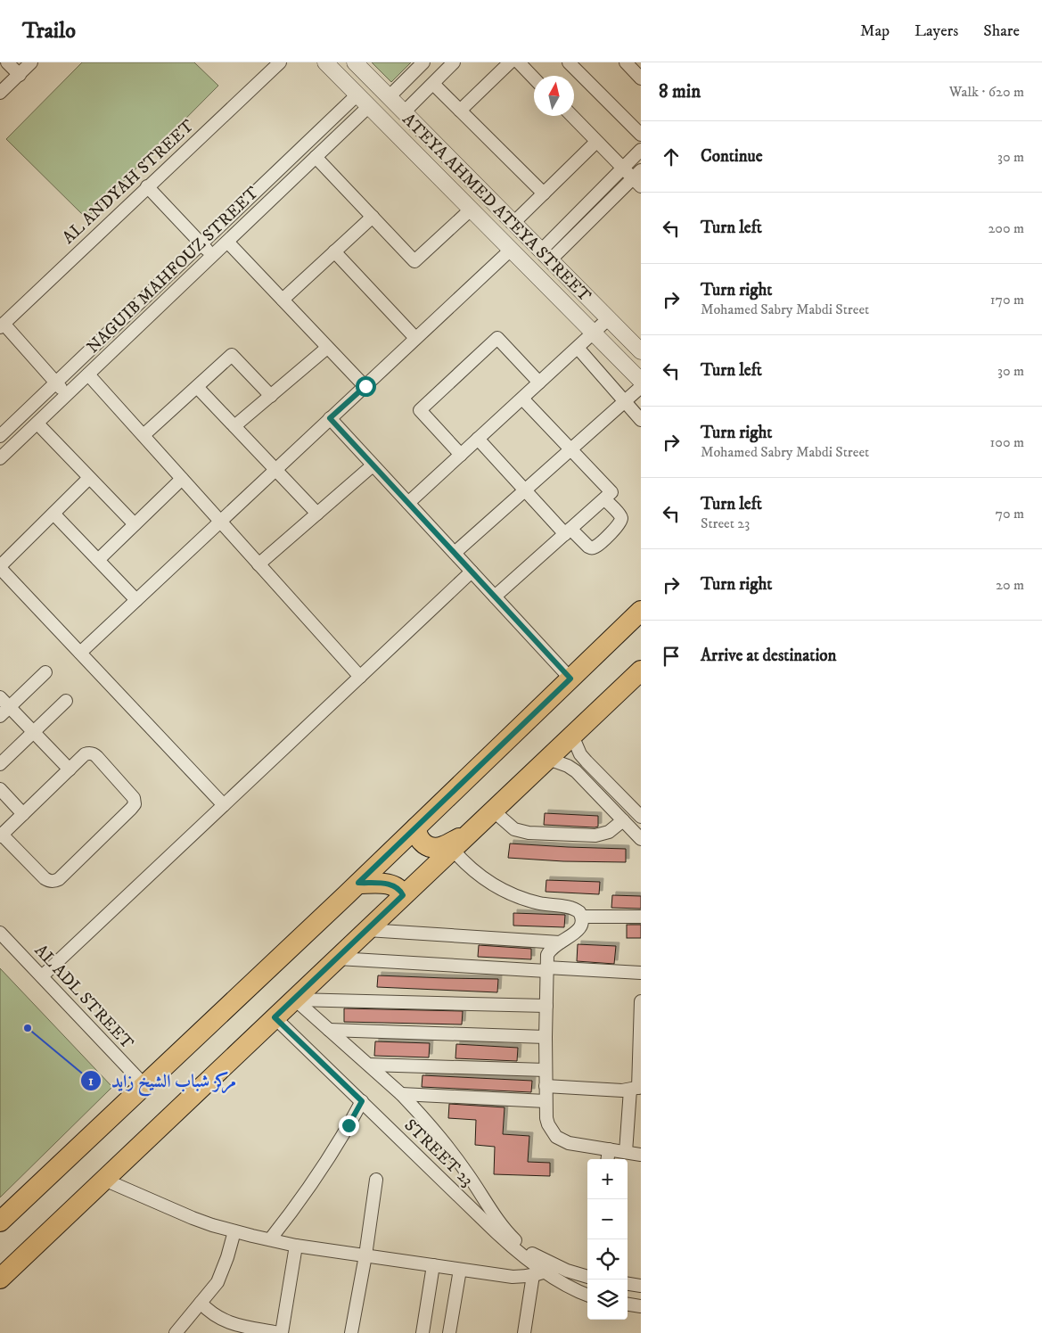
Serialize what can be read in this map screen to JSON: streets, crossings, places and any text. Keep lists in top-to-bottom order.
{
  "streets": {
    "street": [
      "AL ANDYAH STREET",
      "ATEYA AHMED ATEYA STREET",
      "NAGUIB MAHFOUZ STREET",
      "AL ADL STREET",
      "STREET 23"
    ]
  },
  "crossings": [
    ["ATEYA AHMED ATEYA STREET", "NAGUIB MAHFOUZ STREET"]
  ],
  "places": ["مركز شباب الشيخ زايد"],
  "north": "top",
  "page": {
    "header": "Trailo",
    "nav": ["Map", "Layers", "Share"],
    "heading": ["8 min", "Walk · 620 m"],
    "list": [
      ["Continue", "30 m"],
      ["Turn left", "200 m"],
      ["Turn right", "Mohamed Sabry Mabdi Street", "170 m"],
      ["Turn left", "30 m"],
      ["Turn right", "Mohamed Sabry Mabdi Street", "100 m"],
      ["Turn left", "Street 23", "70 m"],
      ["Turn right", "20 m"],
      "Arrive at destination"
    ],
    "map_buttons": ["+", "−"]
  }
}
